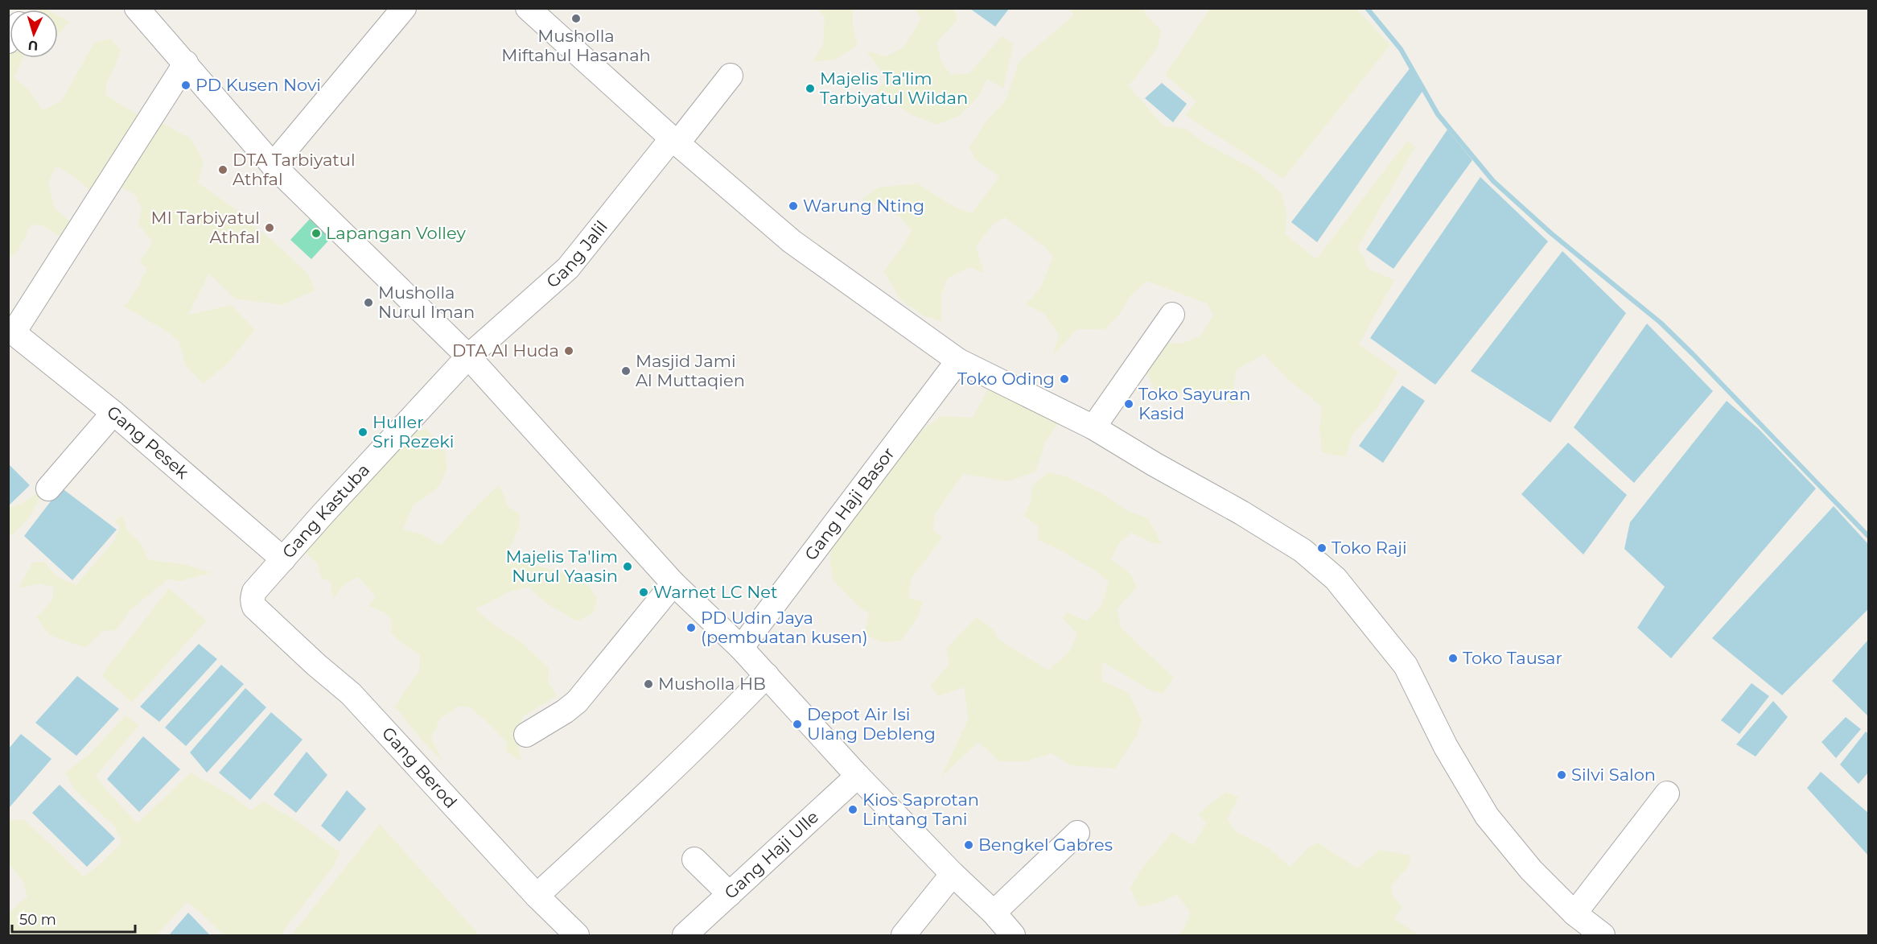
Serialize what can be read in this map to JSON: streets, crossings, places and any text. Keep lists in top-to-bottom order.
{
  "streets": {
    "street": [
      "Gang Jalil",
      "Gang Pesek",
      "Gang Haji Basor",
      "Gang Kastuba",
      "Gang Berod",
      "Gang Haji Ulle"
    ]
  },
  "crossings": [
    ["Gang Jalil", "Gang Kastuba"],
    ["Gang Pesek", "Gang Kastuba"],
    ["Gang Kastuba", "Gang Berod"]
  ],
  "places": [
    "Musholla Miftahul Hasanah",
    "PD Kusen Novi",
    "Majelis Ta'lim Tarbiyatul Wildan",
    "DTA Tarbiyatul Athfal",
    "Warung Nting",
    "MI Tarbiyatul Athfal",
    "Lapangan Volley",
    "Musholla Nurul Iman",
    "DTA Al Huda",
    "Masjid Jami Al Muttaqien",
    "Toko Oding",
    "Toko Sayuran Kasid",
    "Huller Sri Rezeki",
    "Toko Raji",
    "Majelis Ta'lim Nurul Yaasin",
    "Warnet LC Net",
    "PD Udin Jaya (pembuatan kusen)",
    "Toko Tausar",
    "Musholla HB",
    "Depot Air Isi Ulang Debleng",
    "Silvi Salon",
    "Kios Saprotan Lintang Tani",
    "Bengkel Gabres"
  ],
  "scale_bar": "50 m",
  "north": "bottom"
}
